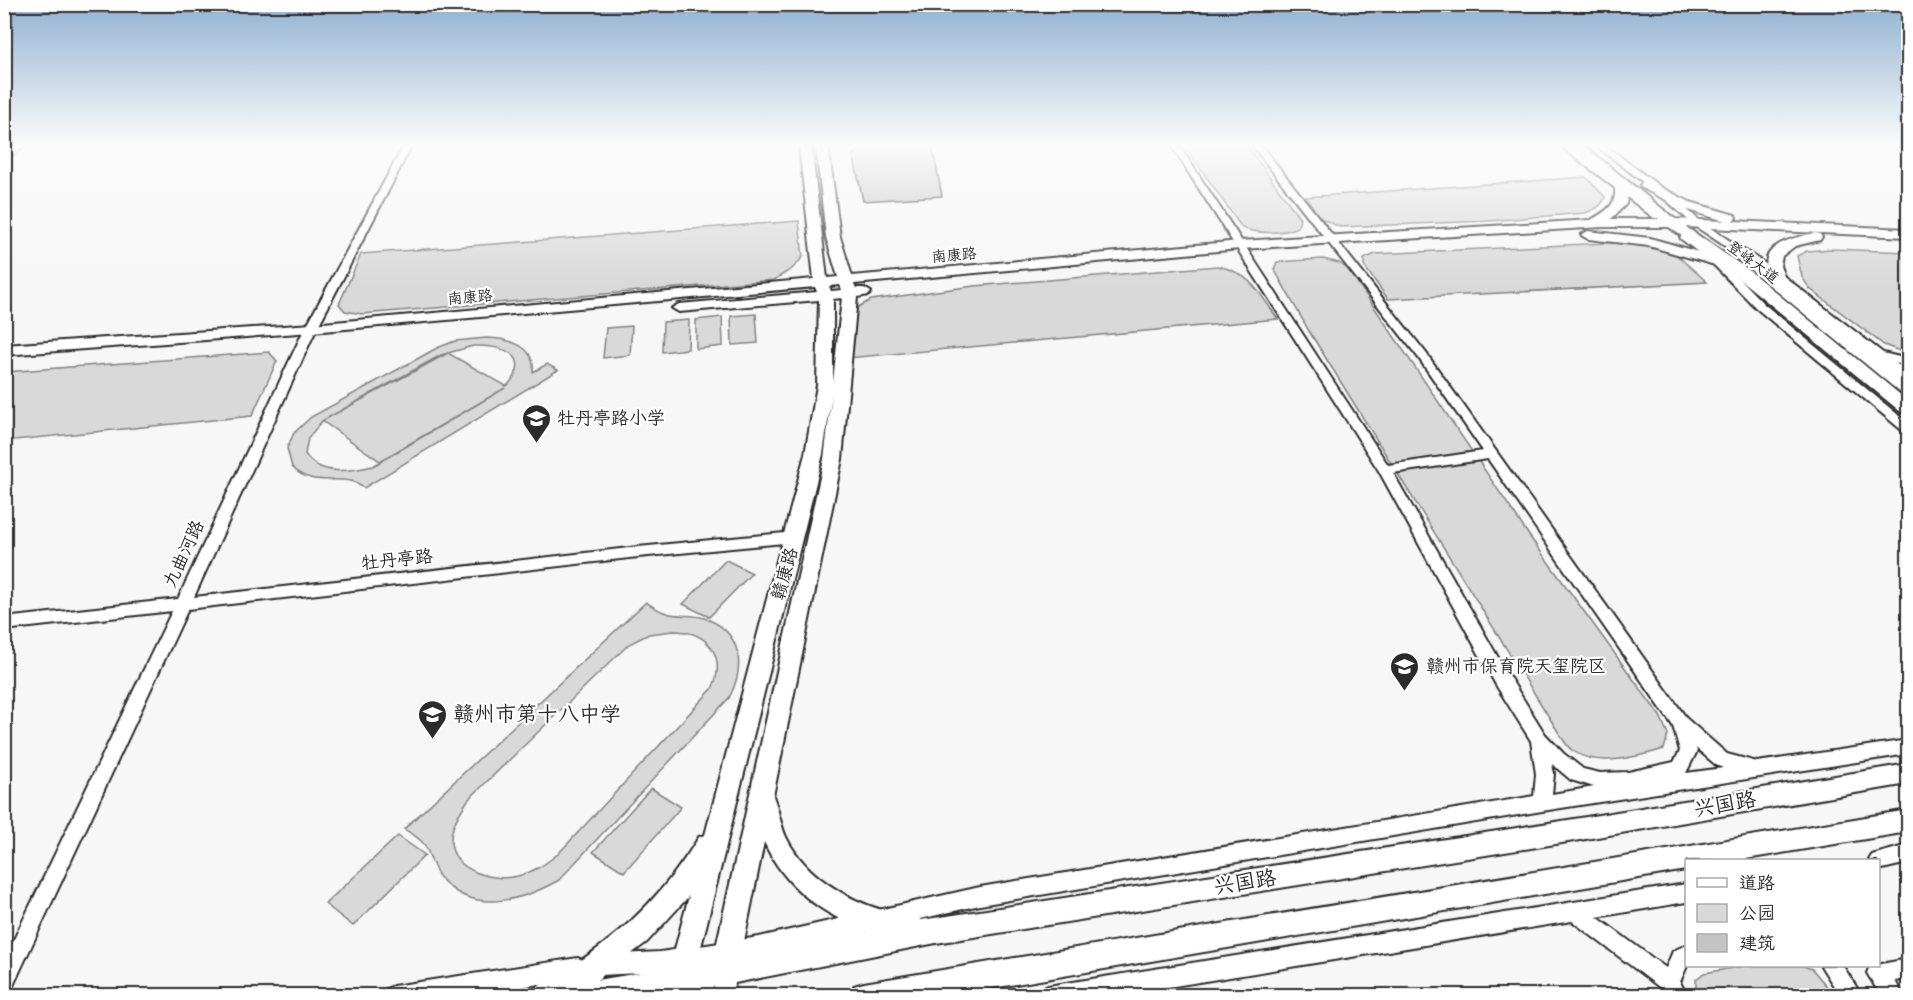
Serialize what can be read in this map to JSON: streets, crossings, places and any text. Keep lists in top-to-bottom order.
{
  "streets": {
    "main road": [
      "南康路",
      "登峰大道",
      "赣康路",
      "兴国路"
    ],
    "street": ["九曲河路", "牡丹亭路"]
  },
  "crossings": [
    ["南康路", "登峰大道"],
    ["南康路", "九曲河路"],
    ["南康路", "赣康路"],
    ["九曲河路", "牡丹亭路"],
    ["牡丹亭路", "赣康路"],
    ["赣康路", "兴国路"]
  ],
  "places": {
    "school or university": ["牡丹亭路小学", "赣州市保育院天玺院区", "赣州市第十八中学"]
  },
  "legend": ["道路", "公园", "建筑"]
}
